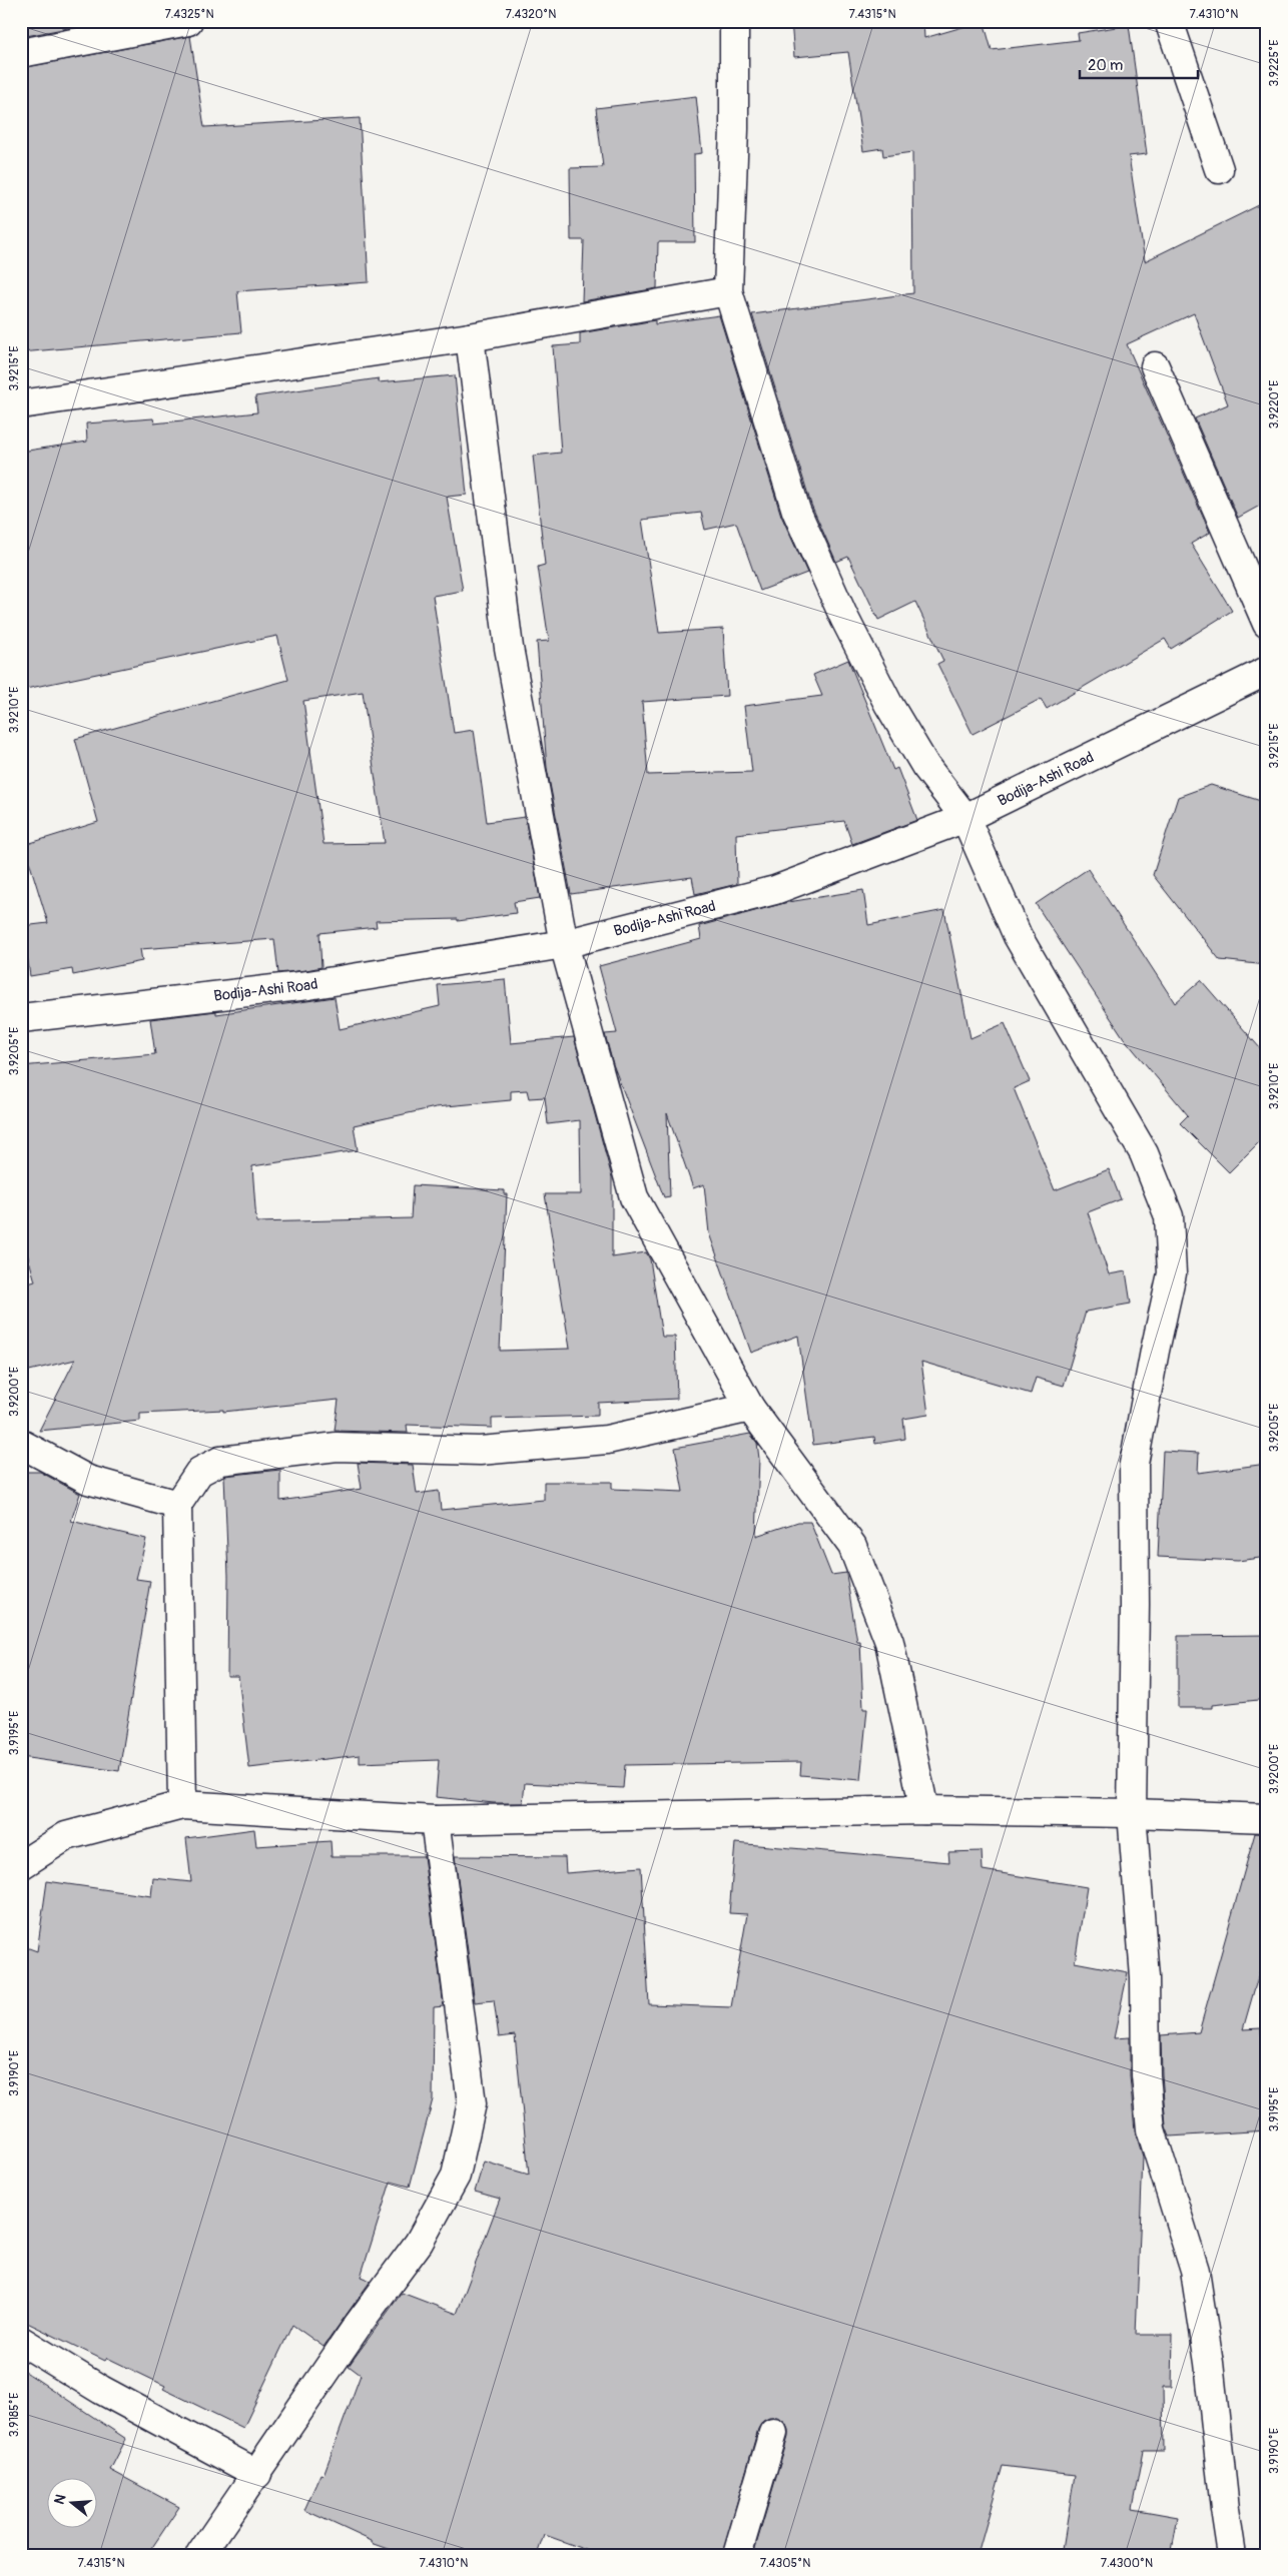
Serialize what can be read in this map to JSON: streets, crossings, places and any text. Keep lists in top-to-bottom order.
{
  "streets": {
    "street": ["Bodija-Ashi Road"]
  },
  "scale_bar": "20 m",
  "north": "left",
  "coordinates": [
    "7.4325°N",
    "7.4320°N",
    "7.4315°N",
    "7.4310°N",
    "3.9225°E",
    "3.9215°E",
    "3.9220°E",
    "3.9210°E",
    "3.9205°E",
    "3.9200°E",
    "3.9195°E",
    "3.9190°E",
    "3.9185°E",
    "7.4305°N",
    "7.4300°N"
  ]
}
